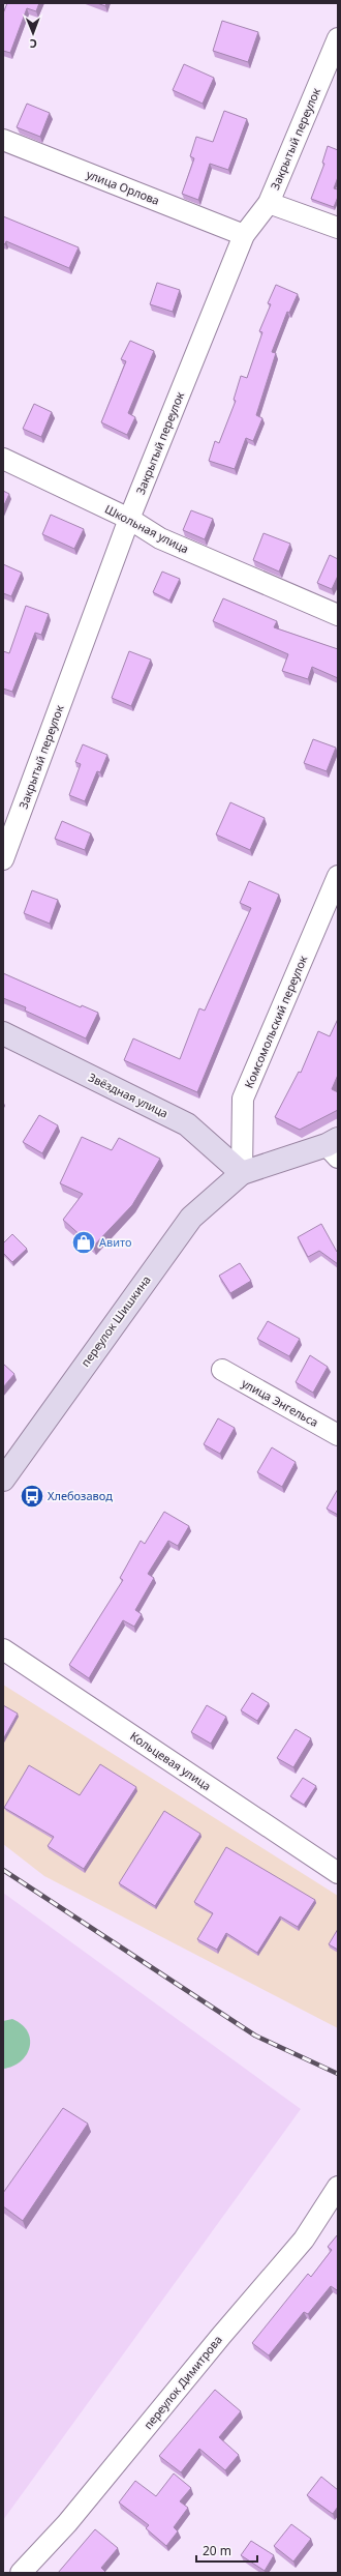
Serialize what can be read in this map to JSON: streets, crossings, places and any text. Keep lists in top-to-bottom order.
{
  "streets": {
    "main road": ["Звёздная улица", "переулок Шишкина"],
    "street": [
      "Закрытый переулок",
      "улица Орлова",
      "Школьная улица",
      "Комсомольский переулок",
      "улица Энгельса",
      "Кольцевая улица",
      "переулок Димитрова"
    ]
  },
  "crossings": [
    ["Закрытый переулок", "улица Орлова"],
    ["Закрытый переулок", "Школьная улица"],
    ["Комсомольский переулок", "Звёздная улица"],
    ["Комсомольский переулок", "переулок Шишкина"],
    ["Звёздная улица", "переулок Шишкина"]
  ],
  "places": {
    "shop": ["Авито"],
    "bus stop": ["Хлебозавод"]
  },
  "scale_bar": "20 m",
  "north": "bottom"
}
